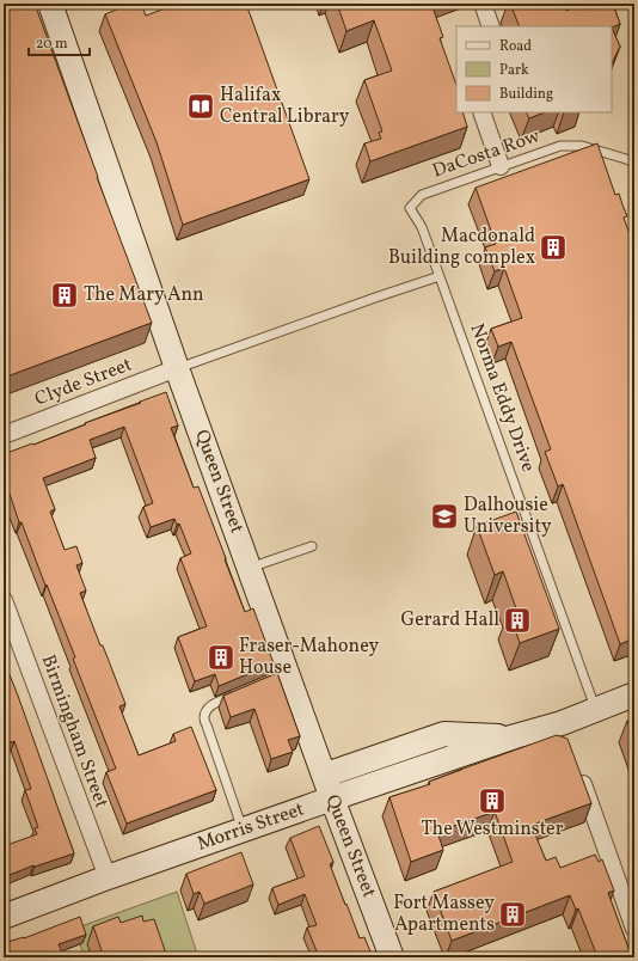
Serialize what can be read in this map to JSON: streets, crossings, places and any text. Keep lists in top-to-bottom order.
{
  "streets": {
    "street": [
      "Clyde Street",
      "Queen Street",
      "Birmingham Street",
      "Morris Street"
    ],
    "lane": ["DaCosta Row", "Norma Eddy Drive"]
  },
  "crossings": [
    ["DaCosta Row", "Norma Eddy Drive"],
    ["Clyde Street", "Queen Street"],
    ["Norma Eddy Drive", "Morris Street"],
    ["Queen Street", "Morris Street"],
    ["Birmingham Street", "Morris Street"]
  ],
  "places": {
    "library": ["Halifax Central Library"],
    "building": [
      "Macdonald Building complex",
      "The Mary Ann",
      "Gerard Hall",
      "Fraser-Mahoney House",
      "The Westminster",
      "Fort Massey Apartments"
    ],
    "school or university": ["Dalhousie University"]
  },
  "legend": ["Road", "Park", "Building"],
  "scale_bar": "20 m"
}
